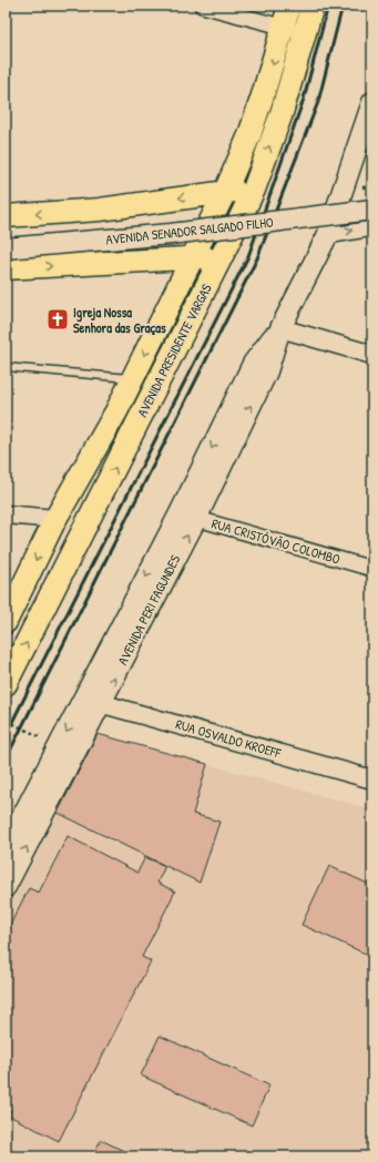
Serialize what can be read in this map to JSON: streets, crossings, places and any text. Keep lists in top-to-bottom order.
{
  "streets": {
    "main road": ["AVENIDA SENADOR SALGADO FILHO", "AVENIDA PRESIDENTE VARGAS", "AVENIDA PERI FAGUNDES"],
    "street": ["RUA CRISTÓVÃO COLOMBO", "RUA OSVALDO KROEFF"]
  },
  "crossings": [
    ["RUA CRISTÓVÃO COLOMBO", "AVENIDA PERI FAGUNDES"],
    ["AVENIDA PERI FAGUNDES", "RUA OSVALDO KROEFF"]
  ],
  "places": {
    "church": ["Igreja Nossa Senhora das Graças"]
  }
}
